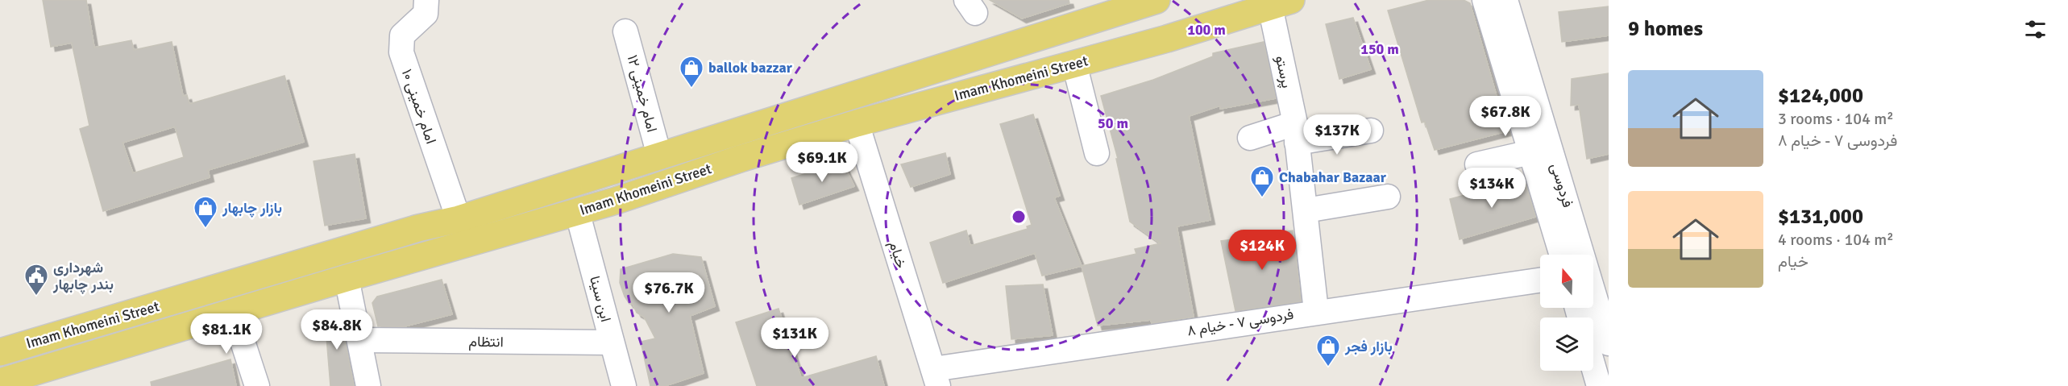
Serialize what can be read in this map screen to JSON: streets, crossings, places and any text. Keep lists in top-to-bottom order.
{
  "streets": {
    "main road": ["Imam Khomeini Street"],
    "street": [
      "پرستو",
      "امام خمینی ۱۲",
      "امام خمینی ۱۰",
      "فردوسی",
      "خیام",
      "ابن سینا",
      "فردوسی ۷ - خیام ۸",
      "انتظام"
    ]
  },
  "crossings": [
    ["پرستو", "Imam Khomeini Street"],
    ["پرستو", "فردوسی ۷ - خیام ۸"],
    ["Imam Khomeini Street", "امام خمینی ۱۲"],
    ["Imam Khomeini Street", "امام خمینی ۱۰"],
    ["Imam Khomeini Street", "خیام"],
    ["Imam Khomeini Street", "ابن سینا"],
    ["خیام", "فردوسی ۷ - خیام ۸"],
    ["ابن سینا", "انتظام"]
  ],
  "places": {
    "shop": [
      "ballok bazzar",
      "Chabahar Bazaar",
      "بازار چابهار",
      "بازار فجر"
    ],
    "public building": ["شهرداری بندر چابهار"]
  },
  "north": "top",
  "page": {
    "heading": "9 homes",
    "list": [
      {
        "name": "$124,000",
        "note": "3 rooms · 104 m² · فردوسی ۷ - خیام ۸"
      },
      {
        "name": "$131,000",
        "note": "4 rooms · 104 m² · خیام"
      }
    ],
    "price": [
      "$67.8K",
      "$137K",
      "$69.1K",
      "$134K",
      "$124K",
      "$76.7K",
      "$84.8K",
      "$81.1K",
      "$131K"
    ]
  },
  "rings": ["100 m", "150 m", "50 m"]
}
